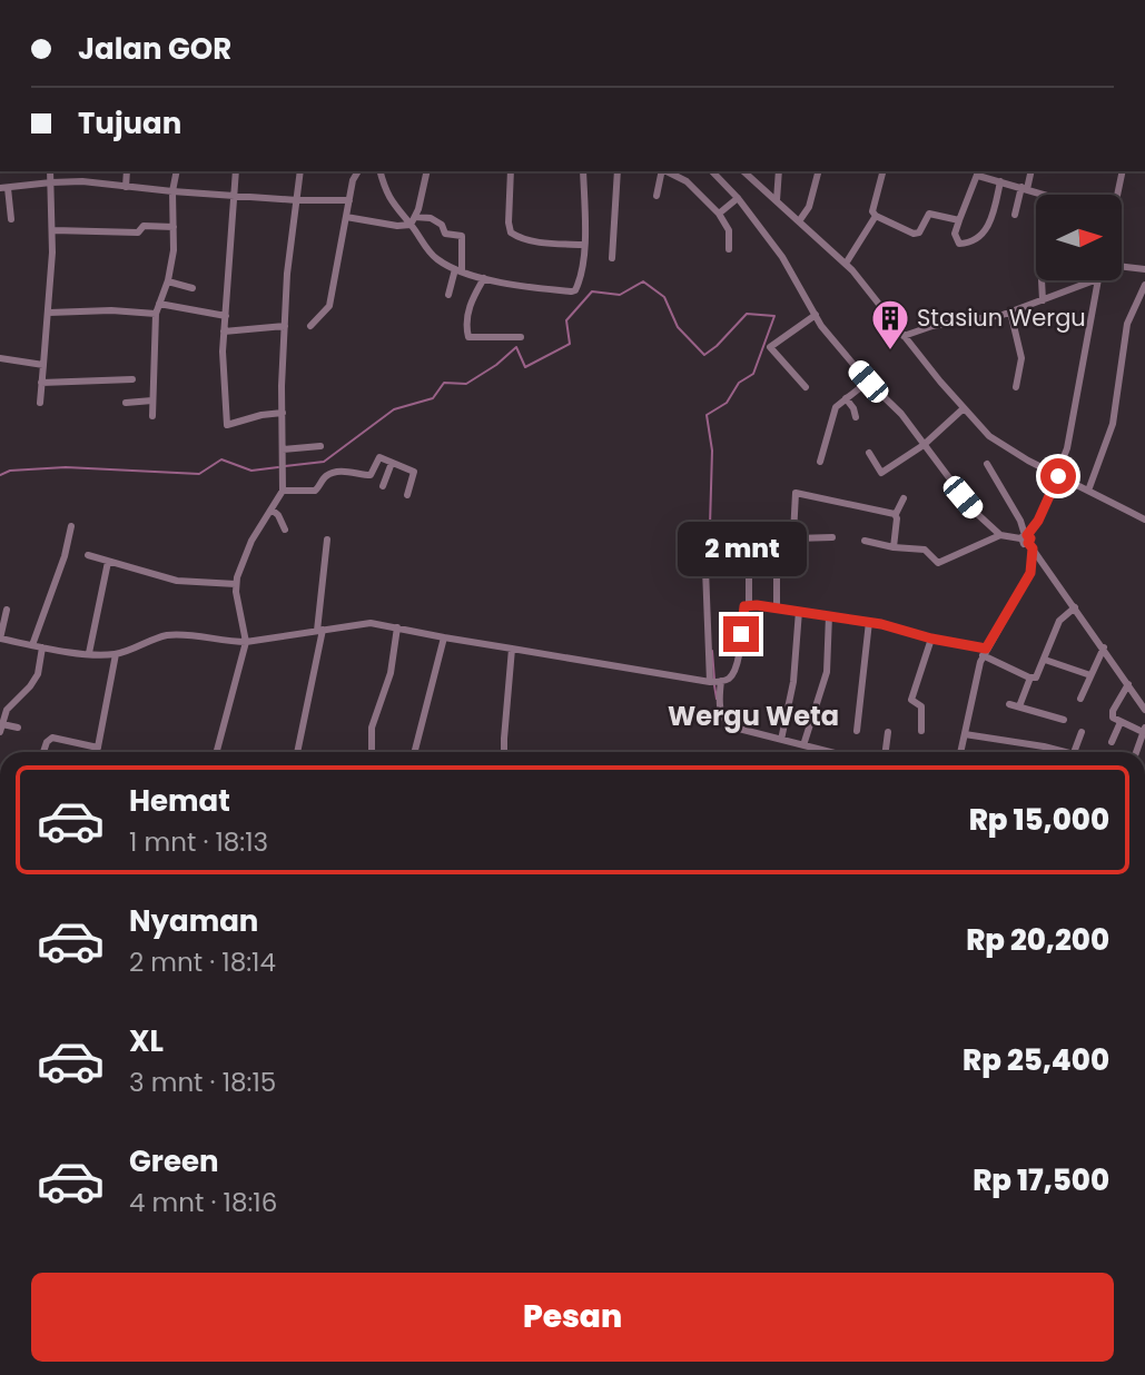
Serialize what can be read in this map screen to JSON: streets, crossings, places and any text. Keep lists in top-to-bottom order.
{
  "districts": ["Wergu Weta"],
  "places": {
    "building": ["Stasiun Wergu"]
  },
  "north": "right",
  "page": {
    "banner": ["Jalan GOR", "Tujuan"],
    "bubble": "2 mnt",
    "list": [
      {
        "name": "Hemat",
        "note": "1 mnt · 18:13",
        "value": "Rp 15,000"
      },
      {
        "name": "Nyaman",
        "note": "2 mnt · 18:14",
        "value": "Rp 20,200"
      },
      {
        "name": "XL",
        "note": "3 mnt · 18:15",
        "value": "Rp 25,400"
      },
      {
        "name": "Green",
        "note": "4 mnt · 18:16",
        "value": "Rp 17,500"
      }
    ],
    "buttons": "Pesan"
  }
}
